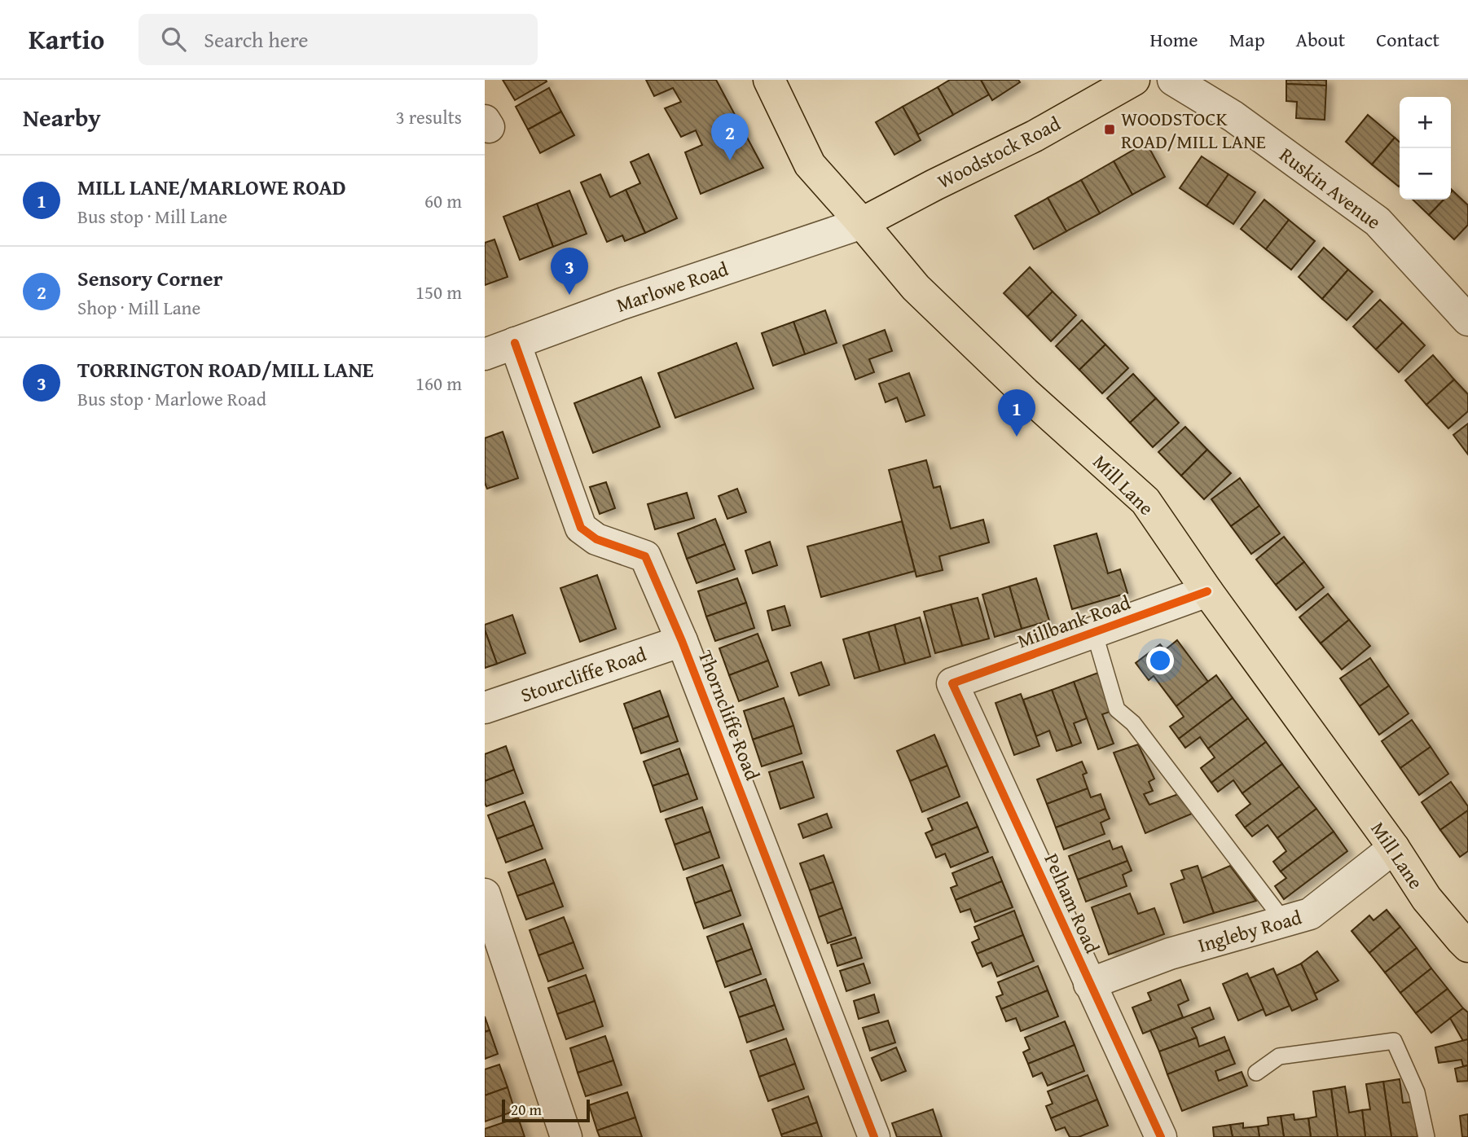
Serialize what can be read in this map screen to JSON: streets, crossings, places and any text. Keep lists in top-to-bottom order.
{
  "streets": {
    "main road": ["Woodstock Road", "Mill Lane"],
    "street": [
      "Ruskin Avenue",
      "Marlowe Road",
      "Millbank Road",
      "Stourcliffe Road",
      "Thorncliffe Road",
      "Pelham Road",
      "Ingleby Road"
    ]
  },
  "crossings": [
    ["Woodstock Road", "Marlowe Road"],
    ["Woodstock Road", "Mill Lane"],
    ["Marlowe Road", "Mill Lane"],
    ["Marlowe Road", "Thorncliffe Road"],
    ["Mill Lane", "Millbank Road"],
    ["Mill Lane", "Ingleby Road"],
    ["Millbank Road", "Pelham Road"],
    ["Stourcliffe Road", "Thorncliffe Road"],
    ["Pelham Road", "Ingleby Road"]
  ],
  "places": {
    "transit": ["WOODSTOCK ROAD/MILL LANE"]
  },
  "scale_bar": "20 m",
  "page": {
    "header": "Kartio",
    "search": "Search here",
    "nav": [
      "Home",
      "Map",
      "About",
      "Contact"
    ],
    "heading": ["Nearby", "3 results"],
    "map_buttons": ["+", "−"],
    "pins": ["2", "3", "1"],
    "list": [
      {
        "mark": "1",
        "name": "MILL LANE/MARLOWE ROAD",
        "note": "Bus stop · Mill Lane",
        "value": "60 m"
      },
      {
        "mark": "2",
        "name": "Sensory Corner",
        "note": "Shop · Mill Lane",
        "value": "150 m"
      },
      {
        "mark": "3",
        "name": "TORRINGTON ROAD/MILL LANE",
        "note": "Bus stop · Marlowe Road",
        "value": "160 m"
      }
    ],
    "scale": "20 m"
  }
}
